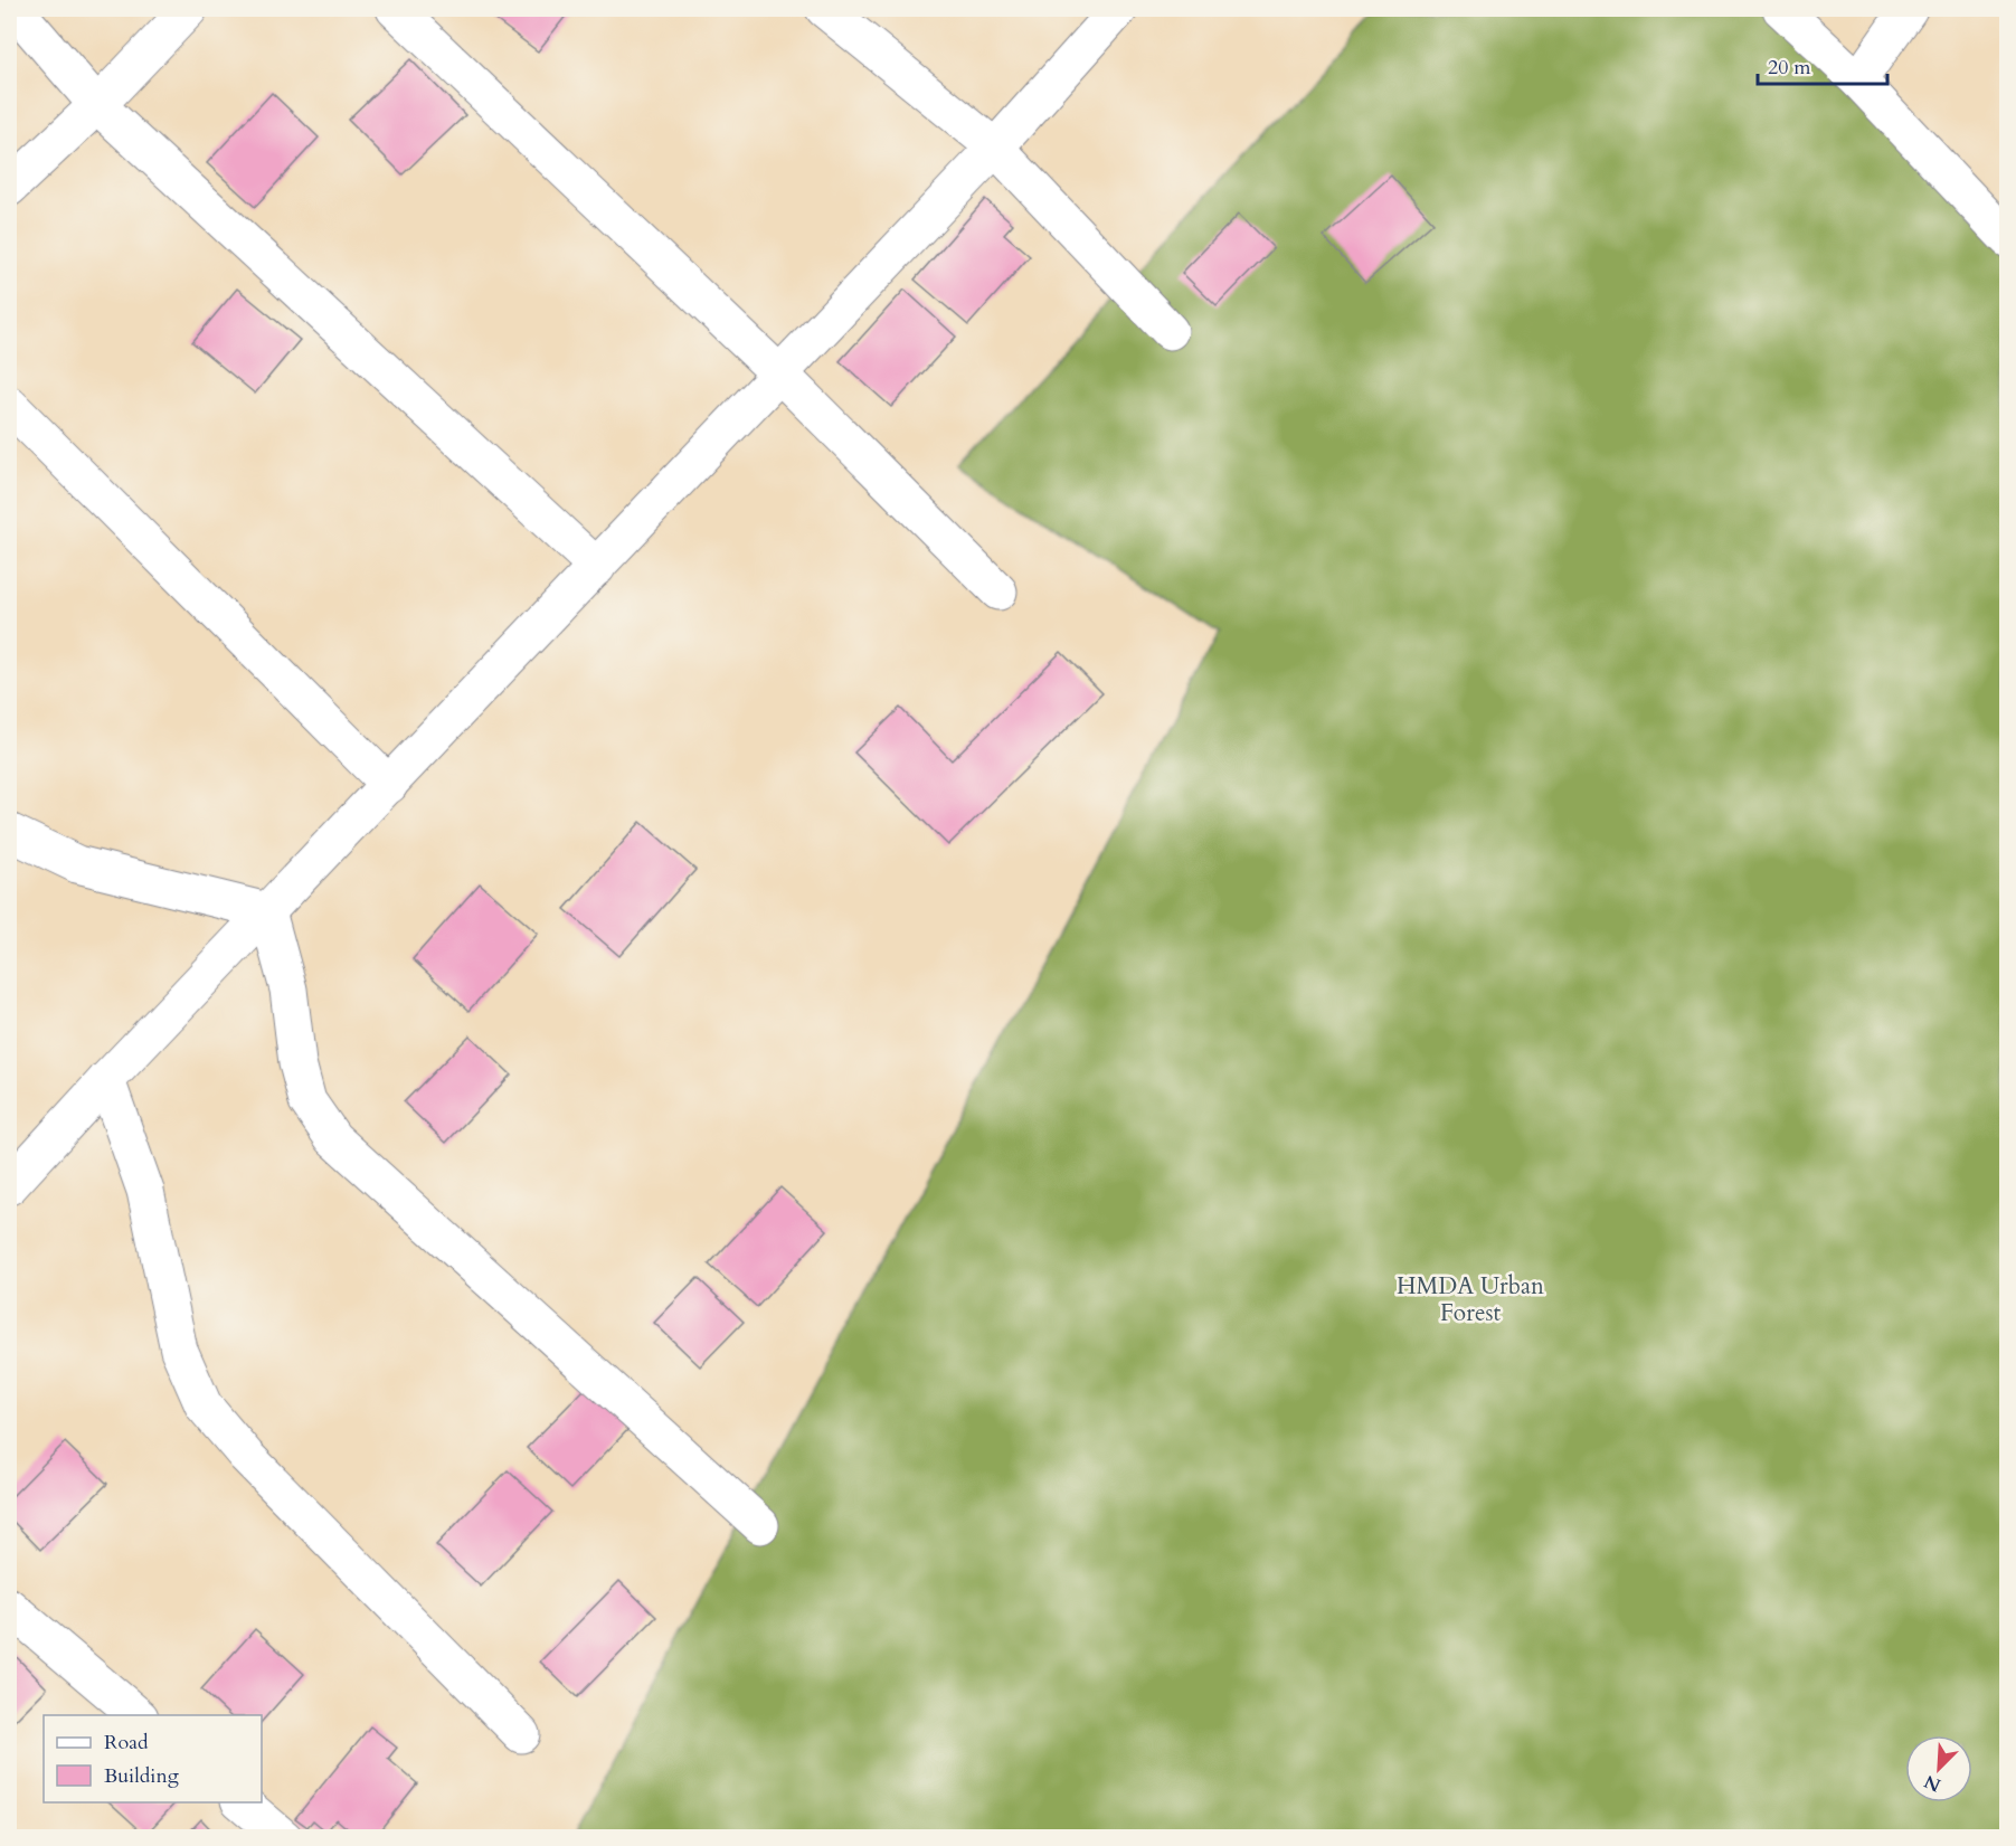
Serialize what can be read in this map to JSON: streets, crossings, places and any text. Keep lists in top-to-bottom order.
{
  "parks": ["HMDA Urban Forest"],
  "legend": ["Road", "Building"],
  "scale_bar": "20 m",
  "north": "bottom left"
}
